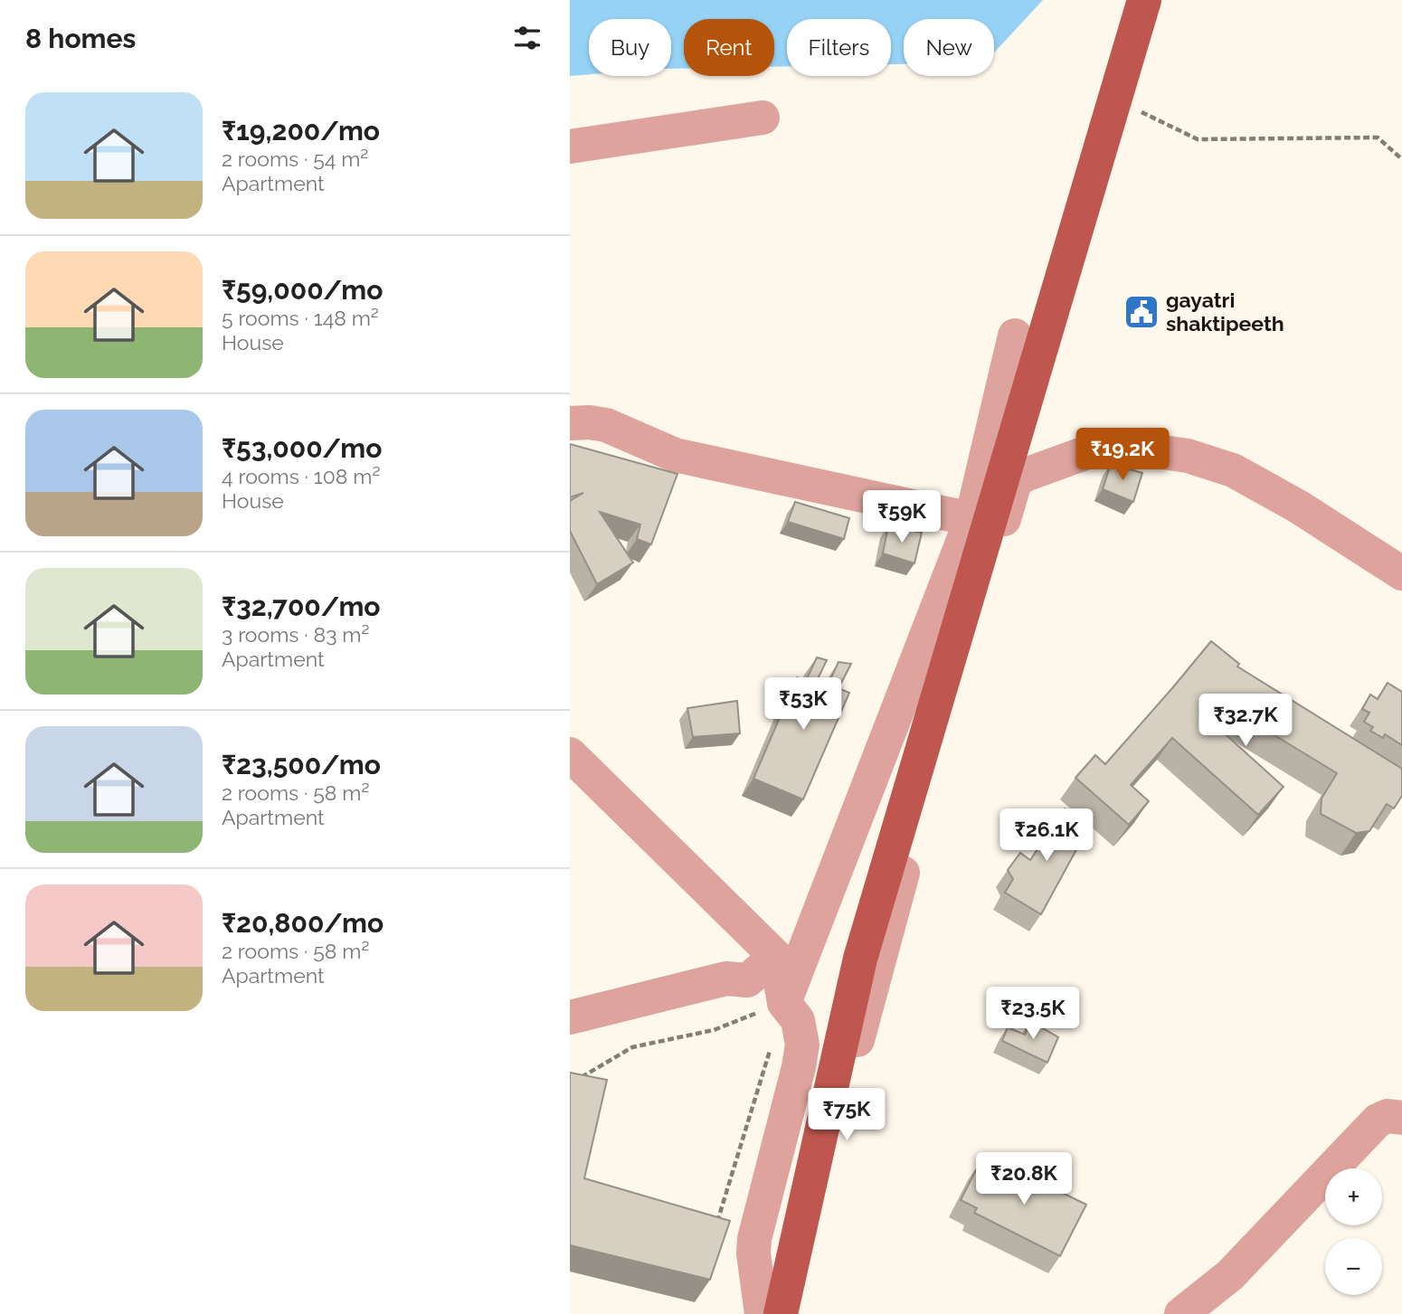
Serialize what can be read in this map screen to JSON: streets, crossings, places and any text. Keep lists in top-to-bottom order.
{
  "places": {
    "public building": ["gayatri shaktipeeth"]
  },
  "page": {
    "heading": "8 homes",
    "chip": [
      "Buy",
      "Rent",
      "Filters",
      "New"
    ],
    "list": [
      {
        "name": "₹19,200/mo",
        "note": "2 rooms · 54 m² · Apartment"
      },
      {
        "name": "₹59,000/mo",
        "note": "5 rooms · 148 m² · House"
      },
      {
        "name": "₹53,000/mo",
        "note": "4 rooms · 108 m² · House"
      },
      {
        "name": "₹32,700/mo",
        "note": "3 rooms · 83 m² · Apartment"
      },
      {
        "name": "₹23,500/mo",
        "note": "2 rooms · 58 m² · Apartment"
      },
      {
        "name": "₹20,800/mo",
        "note": "2 rooms · 58 m² · Apartment"
      }
    ],
    "price": [
      "₹19.2K",
      "₹59K",
      "₹53K",
      "₹32.7K",
      "₹26.1K",
      "₹23.5K",
      "₹75K",
      "₹20.8K"
    ],
    "map_buttons": ["+", "−"]
  }
}
